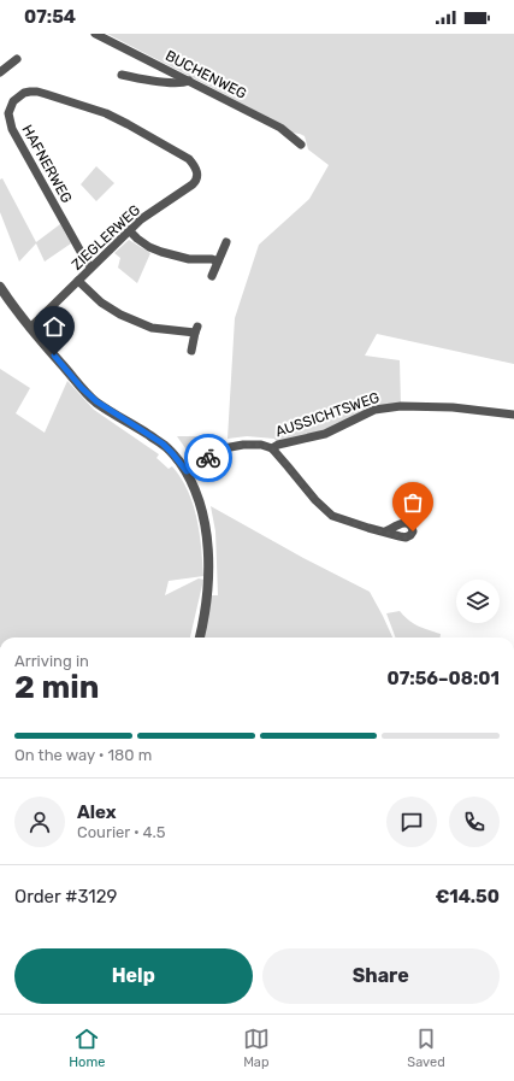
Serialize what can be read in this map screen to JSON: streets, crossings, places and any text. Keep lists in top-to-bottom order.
{
  "streets": {
    "street": [
      "BUCHENWEG",
      "HAFNERWEG",
      "ZIEGLERWEG",
      "AUSSICHTSWEG"
    ]
  },
  "crossings": [
    ["HAFNERWEG", "ZIEGLERWEG"]
  ],
  "page": {
    "status": "07:54",
    "heading": ["2 min", "Arriving in", "07:56–08:01"],
    "panel": [
      "Alex",
      "Courier · 4.5",
      "Order #3129",
      "€14.50"
    ],
    "bar": "On the way · 180 m",
    "buttons": ["Help", "Share"],
    "tabs": ["Home", "Map", "Saved"]
  }
}
